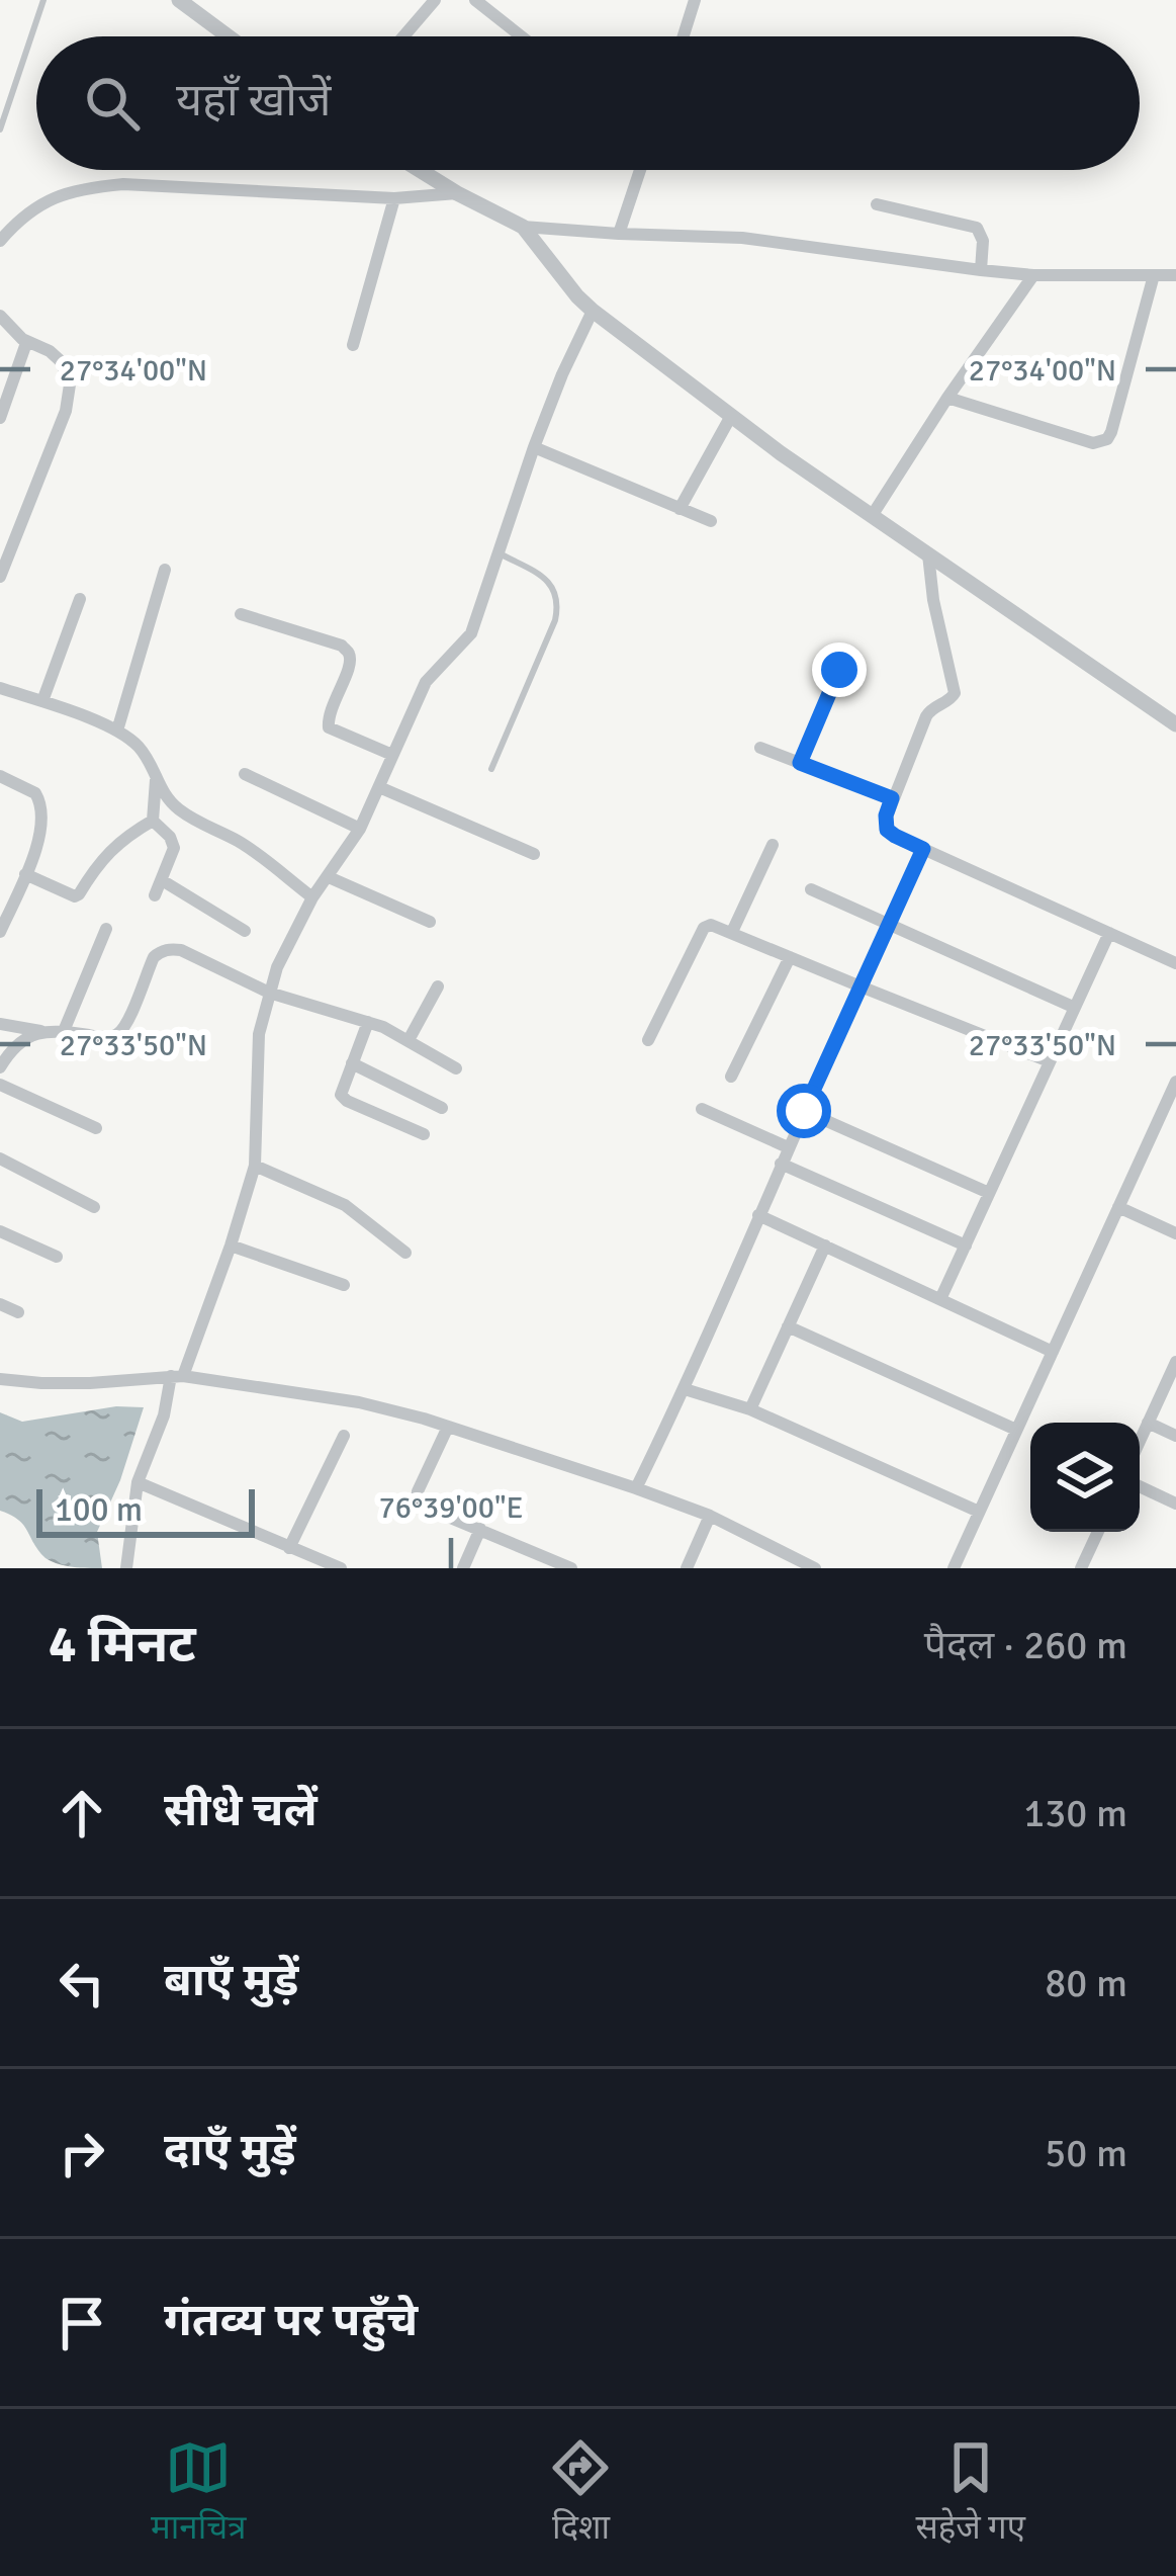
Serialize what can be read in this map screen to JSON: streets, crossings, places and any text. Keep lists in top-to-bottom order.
{
  "scale_bar": "100 m",
  "page": {
    "search": "यहाँ खोजें",
    "scale": "100 m",
    "heading": ["4 मिनट", "पैदल · 260 m"],
    "list": [
      ["सीधे चलें", "130 m"],
      ["बाएँ मुड़ें", "80 m"],
      ["दाएँ मुड़ें", "50 m"],
      "गंतव्य पर पहुँचे"
    ],
    "nav": ["मानचित्र", "दिशा", "सहेजे गए"]
  },
  "coordinates": ["27°34'00\"N", "27°33'50\"N", "76°39'00\"E"]
}
